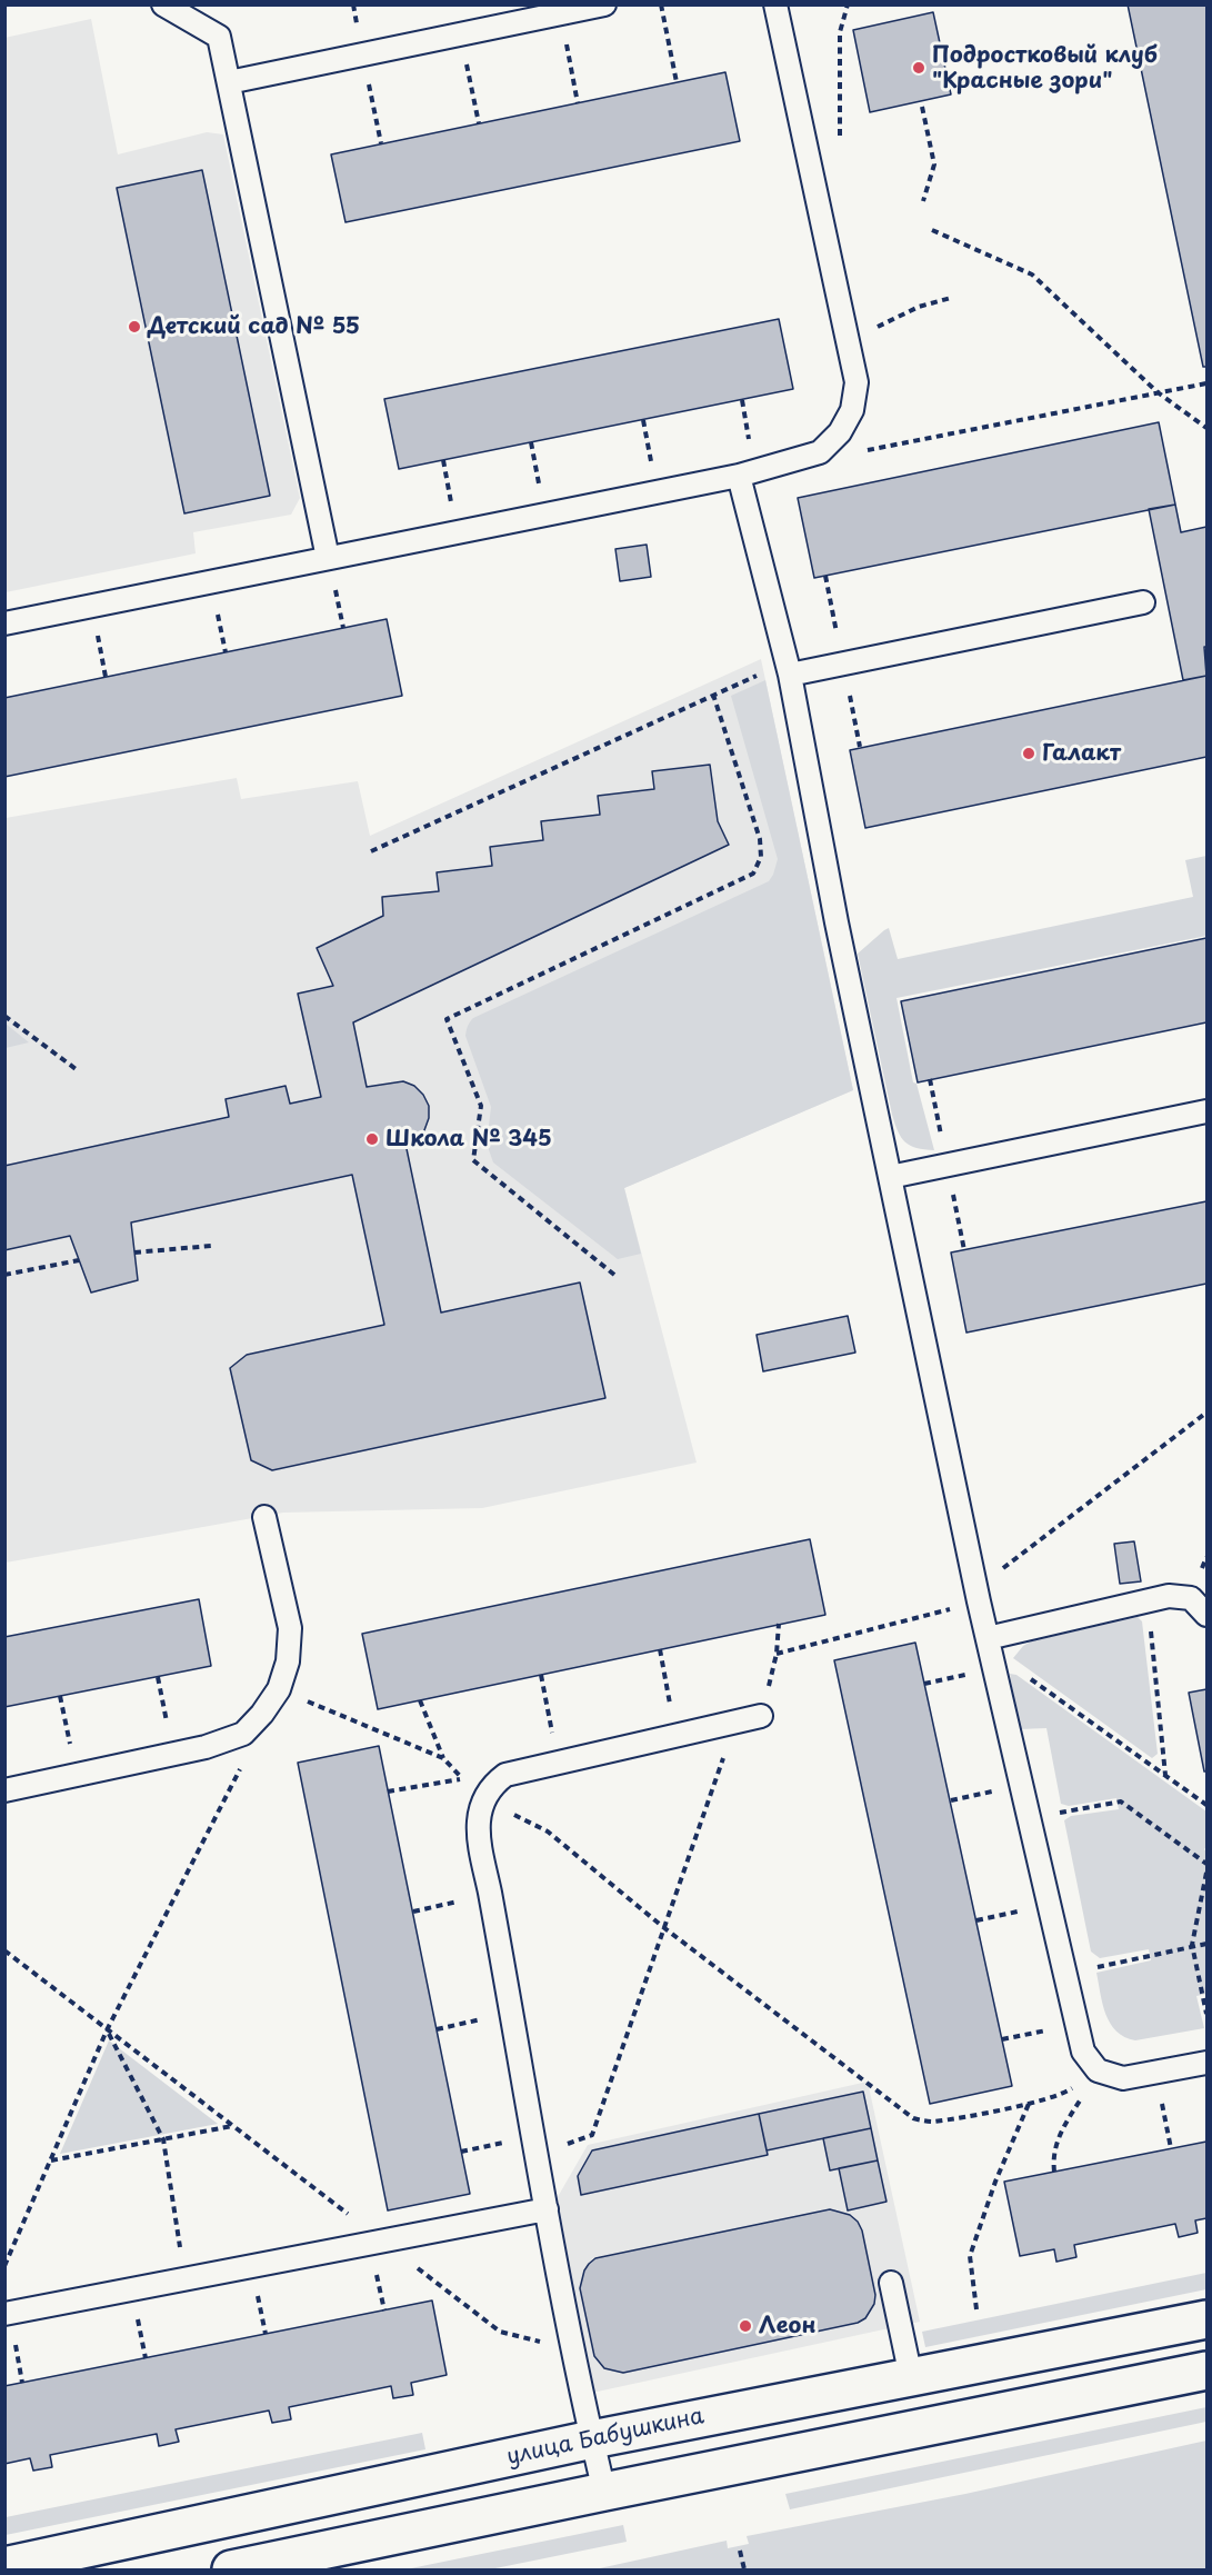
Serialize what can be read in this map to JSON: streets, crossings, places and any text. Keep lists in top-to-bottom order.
{
  "streets": {
    "main road": ["улица Бабушкина"]
  },
  "places": [
    "Подростковый клуб \"Красные зори\"",
    "Детский сад № 55",
    "Галакт",
    "Школа № 345",
    "Леон"
  ]
}
